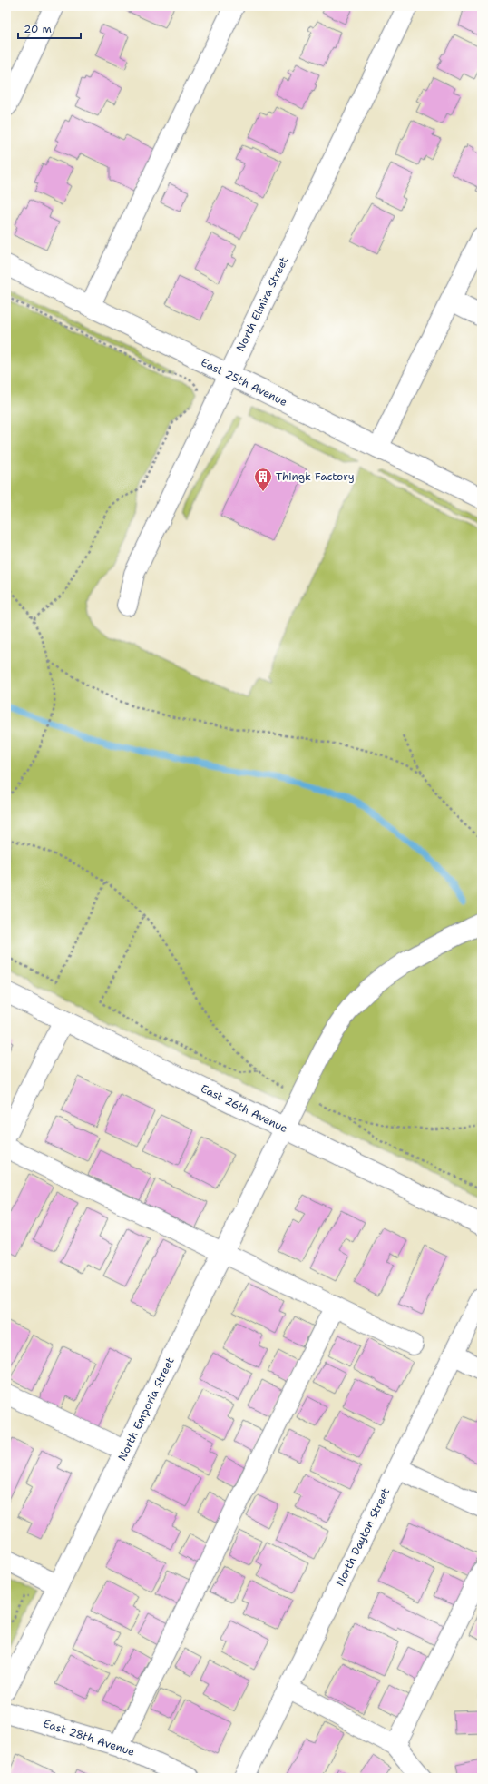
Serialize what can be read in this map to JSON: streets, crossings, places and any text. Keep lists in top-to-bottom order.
{
  "streets": {
    "street": [
      "North Elmira Street",
      "East 25th Avenue",
      "East 26th Avenue",
      "North Emporia Street",
      "North Dayton Street",
      "East 28th Avenue"
    ]
  },
  "crossings": [
    ["North Elmira Street", "East 25th Avenue"],
    ["East 26th Avenue", "North Emporia Street"]
  ],
  "places": {
    "building": ["Thingk Factory"]
  },
  "scale_bar": "20 m"
}
